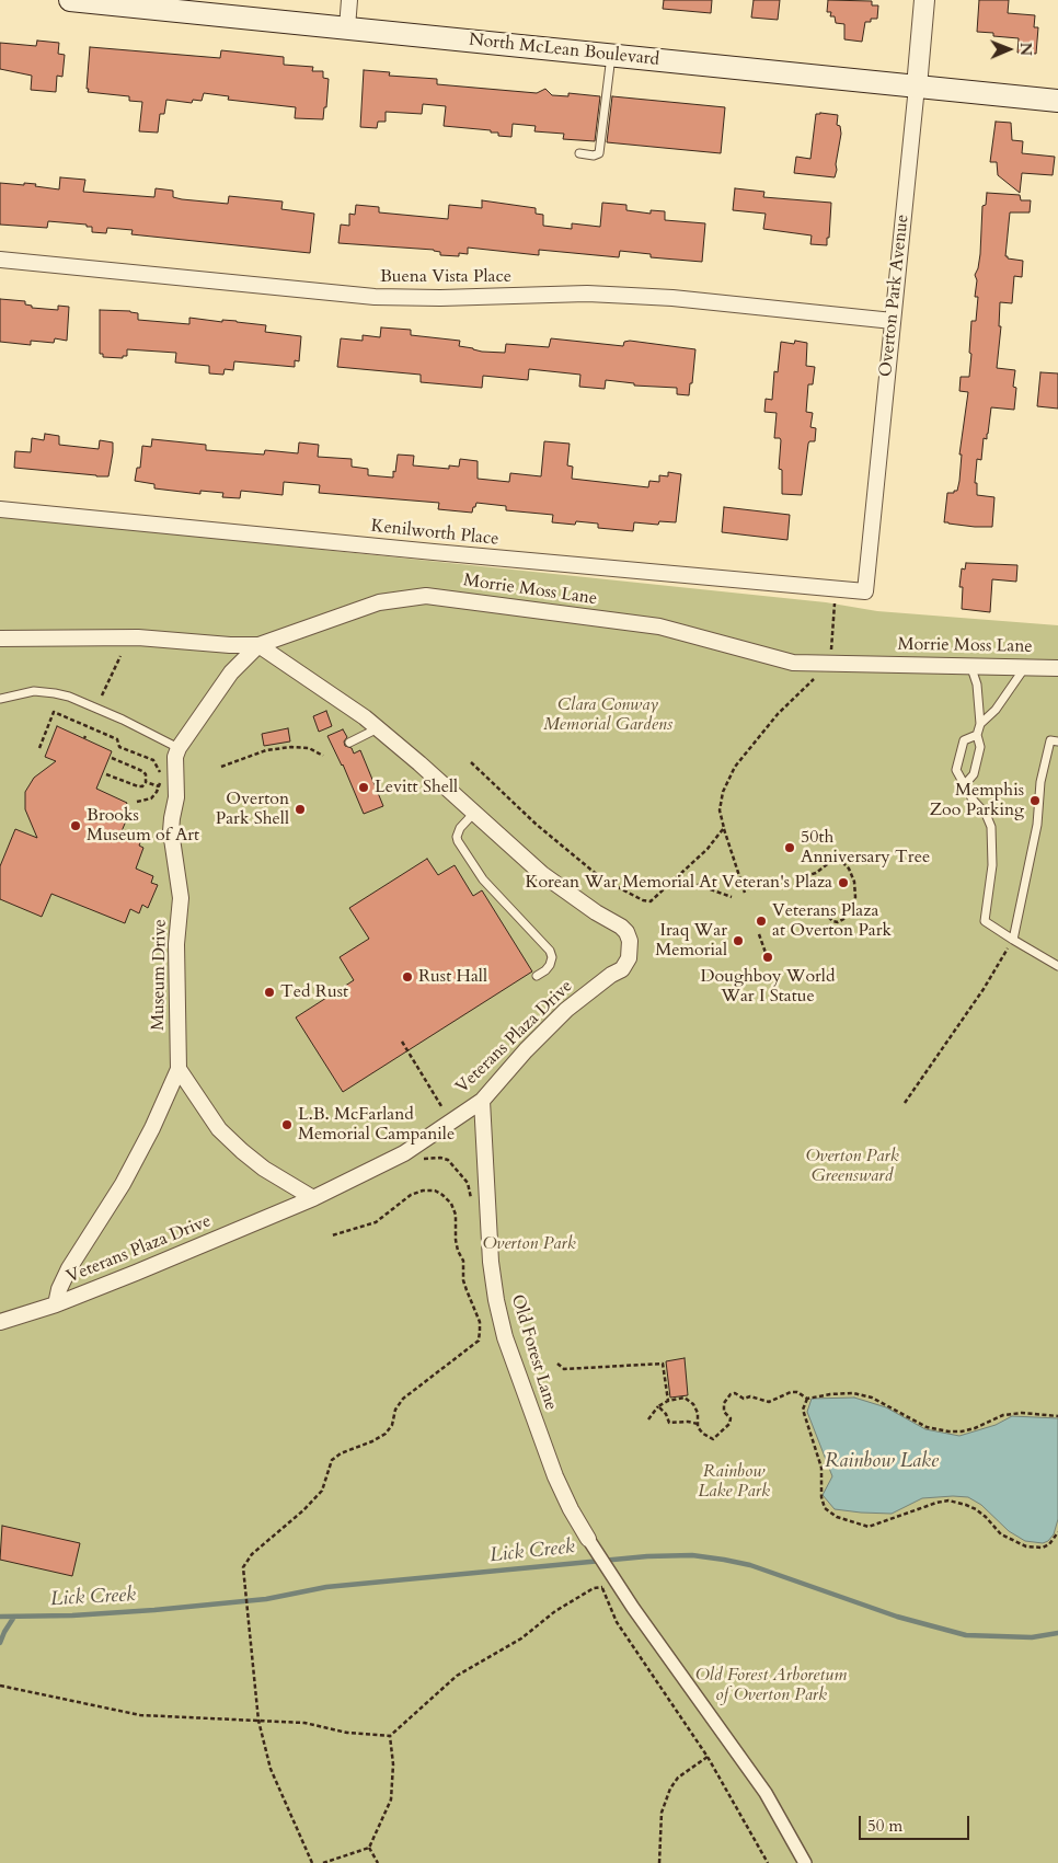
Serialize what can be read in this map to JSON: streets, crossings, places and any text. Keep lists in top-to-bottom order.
{
  "streets": {
    "main road": ["North McLean Boulevard"],
    "street": [
      "Buena Vista Place",
      "Overton Park Avenue",
      "Kenilworth Place",
      "Morrie Moss Lane",
      "Museum Drive",
      "Veterans Plaza Drive",
      "Old Forest Lane"
    ]
  },
  "crossings": [
    ["North McLean Boulevard", "Overton Park Avenue"],
    ["Buena Vista Place", "Overton Park Avenue"],
    ["Overton Park Avenue", "Kenilworth Place"],
    ["Morrie Moss Lane", "Museum Drive"],
    ["Morrie Moss Lane", "Veterans Plaza Drive"],
    ["Museum Drive", "Veterans Plaza Drive"],
    ["Veterans Plaza Drive", "Old Forest Lane"]
  ],
  "water": ["Rainbow Lake", "Lick Creek"],
  "parks": [
    "Clara Conway Memorial Gardens",
    "Overton Park Greensward",
    "Overton Park",
    "Rainbow Lake Park",
    "Old Forest Arboretum of Overton Park"
  ],
  "places": [
    "Levitt Shell",
    "Memphis Zoo Parking",
    "Overton Park Shell",
    "Brooks Museum of Art",
    "50th Anniversary Tree",
    "Korean War Memorial At Veteran's Plaza",
    "Veterans Plaza at Overton Park",
    "Iraq War Memorial",
    "Doughboy World War I Statue",
    "Rust Hall",
    "Ted Rust",
    "L.B. McFarland Memorial Campanile"
  ],
  "scale_bar": "50 m",
  "north": "right"
}
